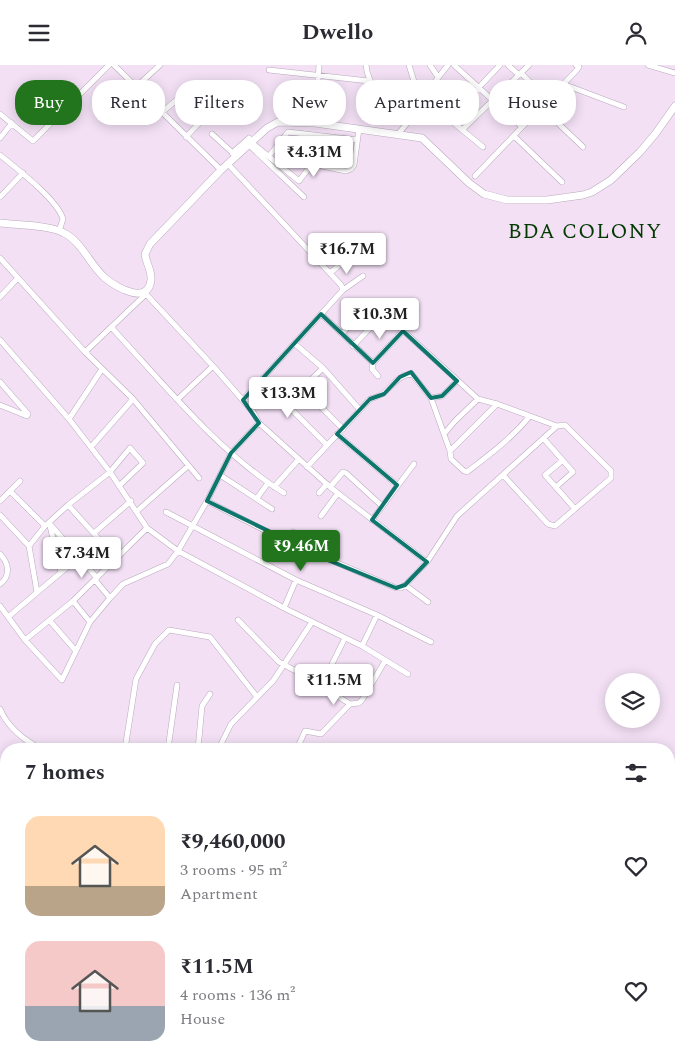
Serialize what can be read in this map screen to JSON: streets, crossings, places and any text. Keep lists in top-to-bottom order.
{
  "districts": ["BDA COLONY"],
  "page": {
    "header": "Dwello",
    "chip": [
      "Buy",
      "Rent",
      "Filters",
      "New",
      "Apartment",
      "House"
    ],
    "price": [
      "₹4.31M",
      "₹16.7M",
      "₹10.3M",
      "₹13.3M",
      "₹9.46M",
      "₹7.34M",
      "₹11.5M"
    ],
    "heading": "7 homes",
    "list": [
      {
        "name": "₹9,460,000",
        "note": "3 rooms · 95 m² · Apartment"
      },
      {
        "name": "₹11.5M",
        "note": "4 rooms · 136 m² · House"
      }
    ]
  }
}
